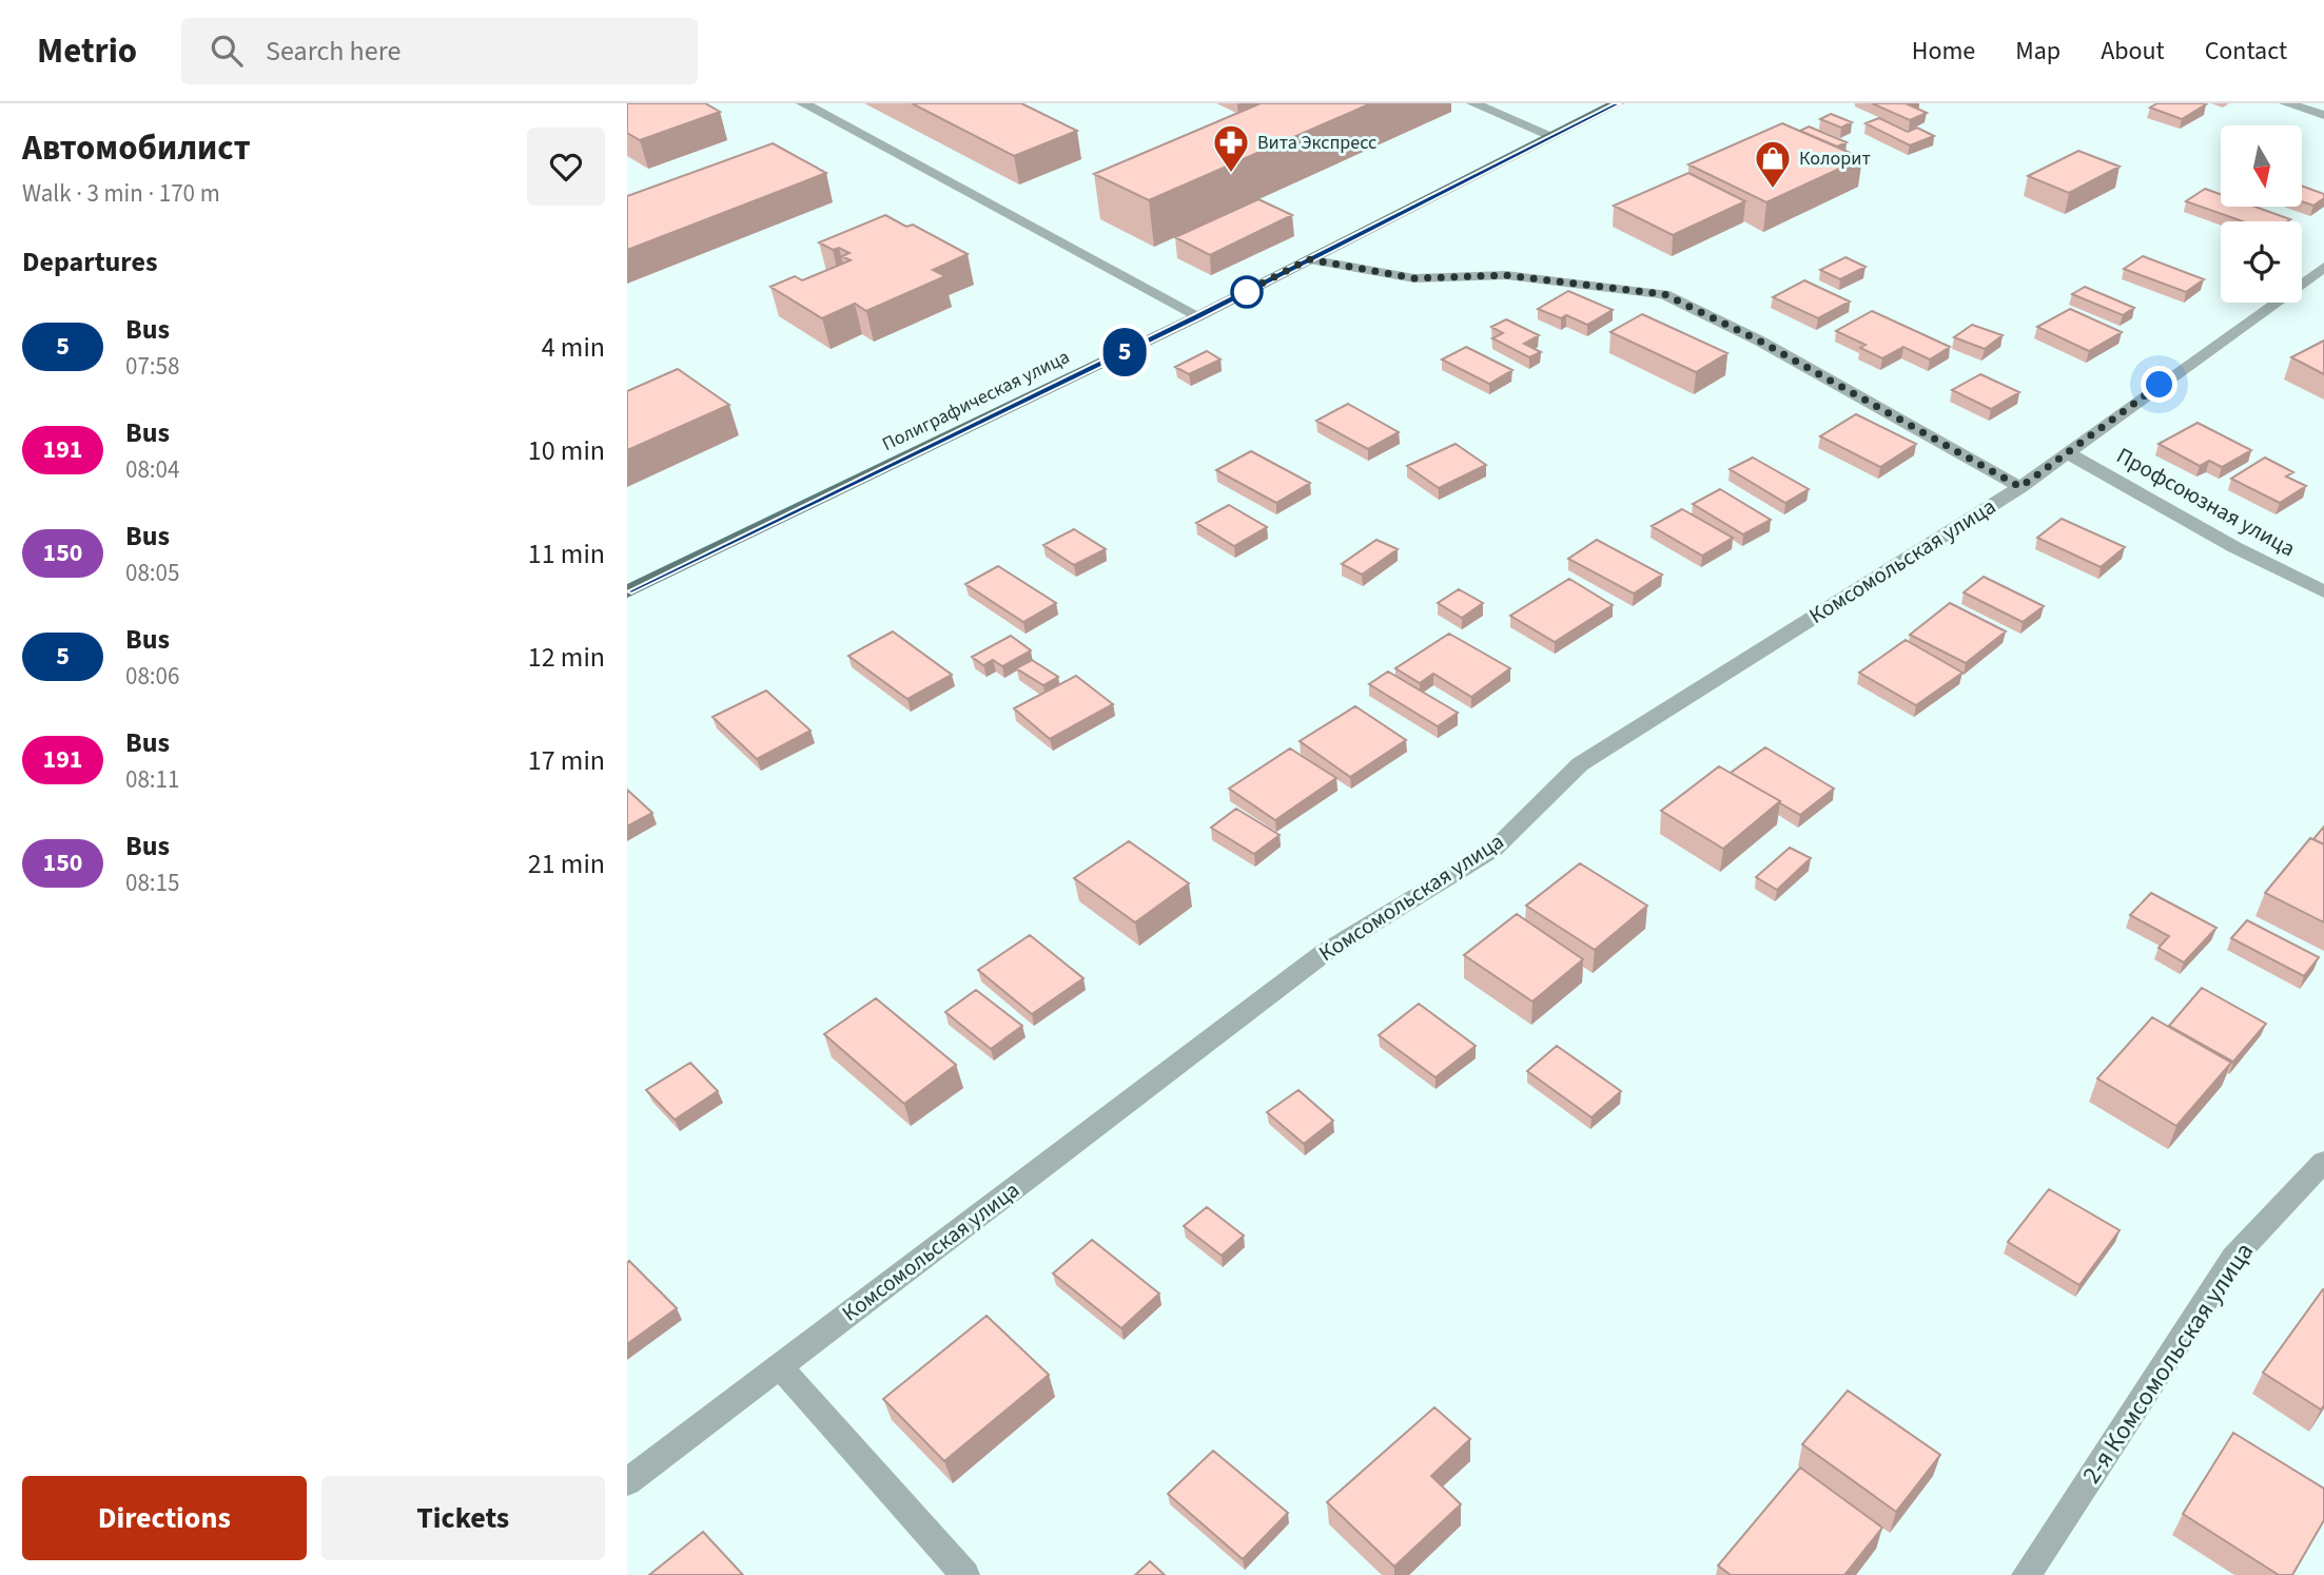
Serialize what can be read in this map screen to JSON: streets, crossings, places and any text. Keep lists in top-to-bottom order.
{
  "streets": {
    "main road": ["Полиграфическая улица"],
    "street": ["Профсоюзная улица", "Комсомольская улица", "2-я Комсомольская улица"]
  },
  "crossings": [
    ["Профсоюзная улица", "Комсомольская улица"]
  ],
  "places": {
    "pharmacy": ["Вита Экспресс"],
    "shop": ["Колорит"]
  },
  "lines": ["bus line 5"],
  "north": "bottom",
  "page": {
    "header": "Metrio",
    "search": "Search here",
    "nav": [
      "Home",
      "Map",
      "About",
      "Contact"
    ],
    "heading": [
      ["Автомобилист", "Walk · 3 min · 170 m"],
      "Departures"
    ],
    "on_map": "5",
    "list": [
      {
        "mark": "5",
        "name": "Bus",
        "note": "07:58",
        "value": "4 min"
      },
      {
        "mark": "191",
        "name": "Bus",
        "note": "08:04",
        "value": "10 min"
      },
      {
        "mark": "150",
        "name": "Bus",
        "note": "08:05",
        "value": "11 min"
      },
      {
        "mark": "5",
        "name": "Bus",
        "note": "08:06",
        "value": "12 min"
      },
      {
        "mark": "191",
        "name": "Bus",
        "note": "08:11",
        "value": "17 min"
      },
      {
        "mark": "150",
        "name": "Bus",
        "note": "08:15",
        "value": "21 min"
      }
    ],
    "buttons": ["Directions", "Tickets"]
  }
}
